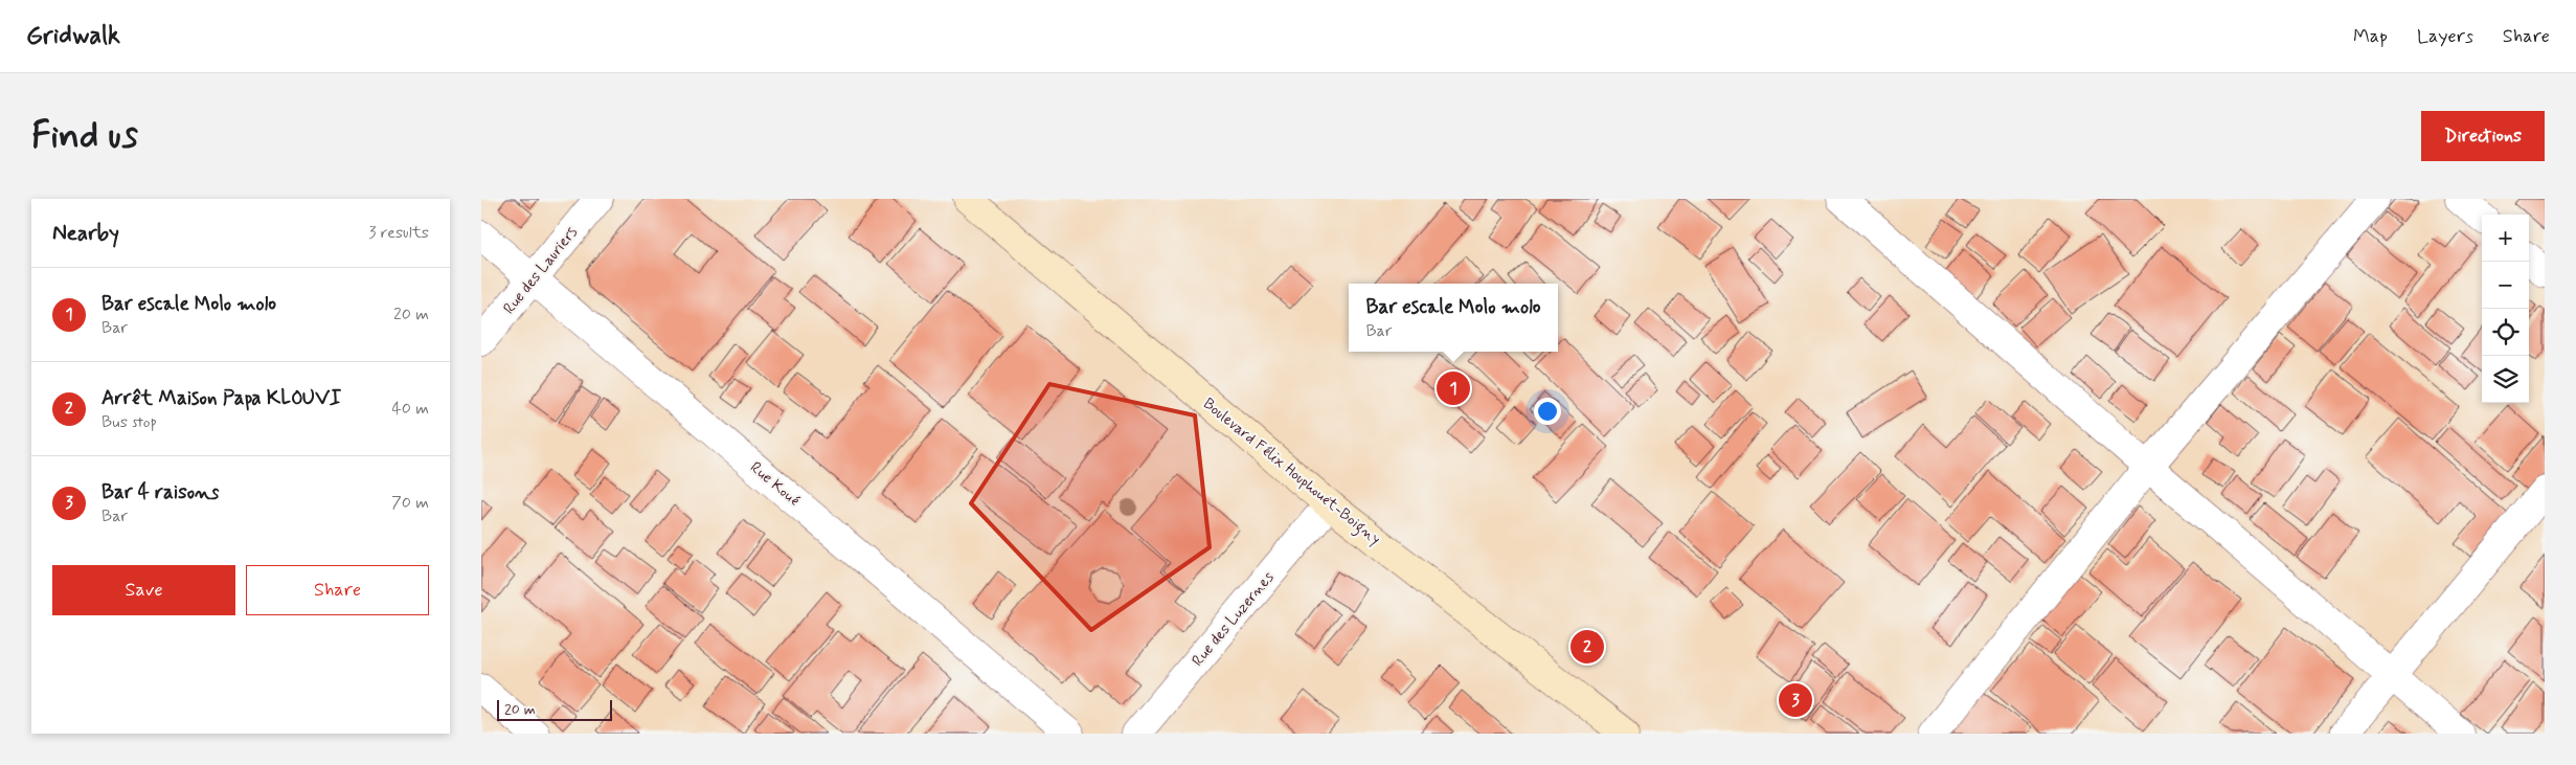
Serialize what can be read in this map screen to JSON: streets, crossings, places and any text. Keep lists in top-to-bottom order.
{
  "streets": {
    "street": [
      "Rue des Lauriers",
      "Boulevard Félix Houphouët-Boigny",
      "Rue Koué",
      "Rue des Luzernes"
    ]
  },
  "crossings": [
    ["Rue des Lauriers", "Rue Koué"],
    ["Boulevard Félix Houphouët-Boigny", "Rue des Luzernes"]
  ],
  "scale_bar": "20 m",
  "page": {
    "header": "Gridwalk",
    "nav": ["Map", "Layers", "Share"],
    "buttons": [
      "Directions",
      ["Save", "Share"]
    ],
    "title": "Find us",
    "heading": ["Nearby", "3 results"],
    "map_buttons": ["+", "−"],
    "list": [
      {
        "mark": "1",
        "name": "Bar escale Molo molo",
        "note": "Bar",
        "value": "20 m"
      },
      {
        "mark": "2",
        "name": "Arrêt Maison Papa KLOUVI",
        "note": "Bus stop",
        "value": "40 m"
      },
      {
        "mark": "3",
        "name": "Bar 4 raisons",
        "note": "Bar",
        "value": "70 m"
      }
    ],
    "popup": ["Bar escale Molo molo", "Bar"],
    "pins": ["1", "2", "3"],
    "scale": "20 m"
  }
}
